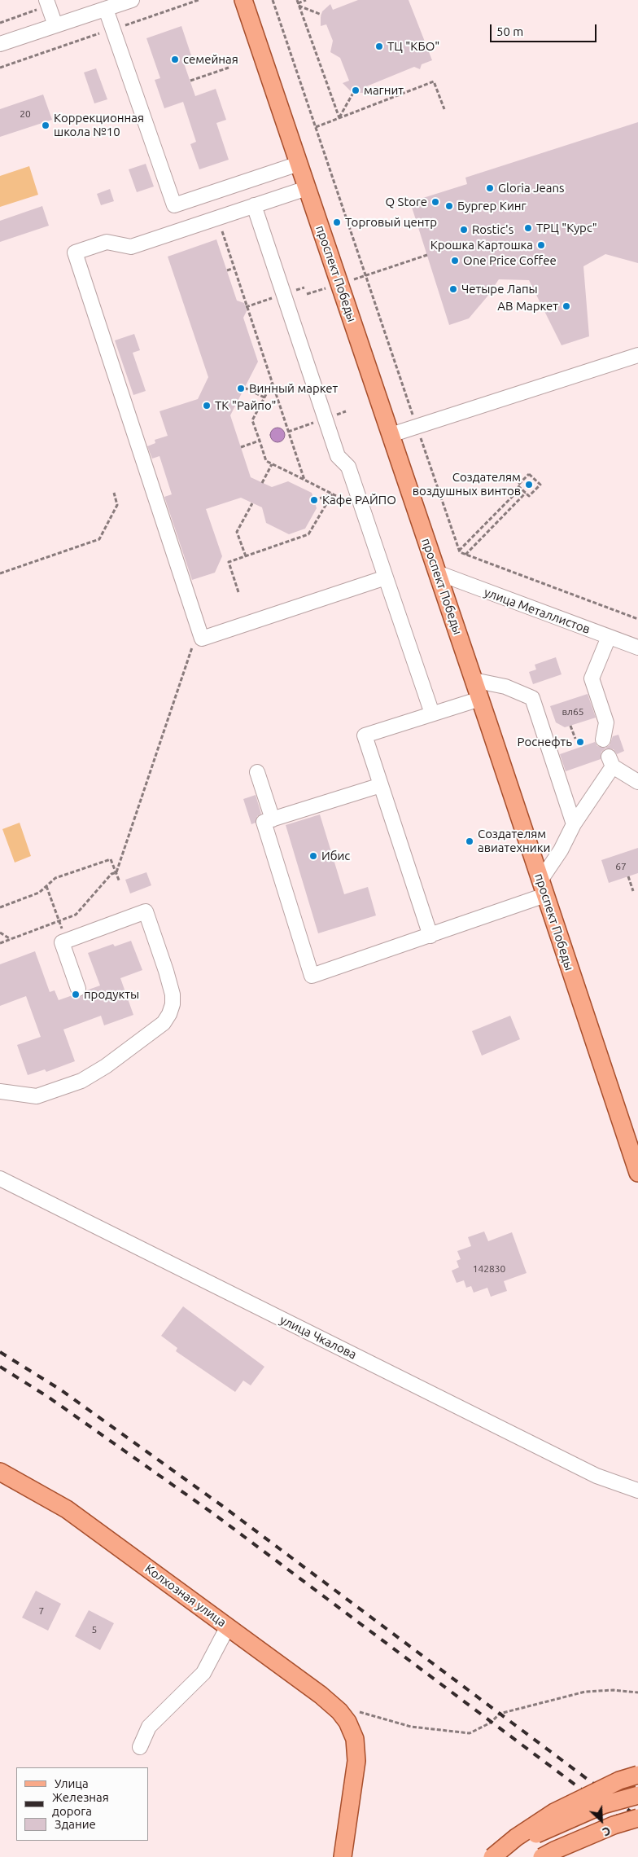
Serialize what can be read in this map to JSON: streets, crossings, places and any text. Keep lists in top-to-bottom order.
{
  "streets": {
    "main road": ["проспект Победы", "Колхозная улица"],
    "street": ["улица Металлистов", "улица Чкалова"]
  },
  "crossings": [
    ["проспект Победы", "улица Металлистов"]
  ],
  "places": [
    "ТЦ \"КБО\"",
    "семейная",
    "магнит",
    "Коррекционная школа №10",
    "Gloria Jeans",
    "Q Store",
    "Бургер Кинг",
    "Торговый центр",
    "ТРЦ \"Курс\"",
    "Rostic's",
    "Крошка Картошка",
    "One Price Coffee",
    "Четыре Лапы",
    "АВ Маркет",
    "Винный маркет",
    "ТК \"Райпо\"",
    "Создателям воздушных винтов",
    "Кафе РАЙПО",
    "Роснефть",
    "Создателям авиатехники",
    "Ибис",
    "продукты"
  ],
  "house_numbers": [
    "20",
    "вл65",
    "67",
    "142830",
    "7",
    "5"
  ],
  "legend": ["Улица", "Железная дорога", "Здание"],
  "scale_bar": "50 m",
  "north": "bottom right"
}
